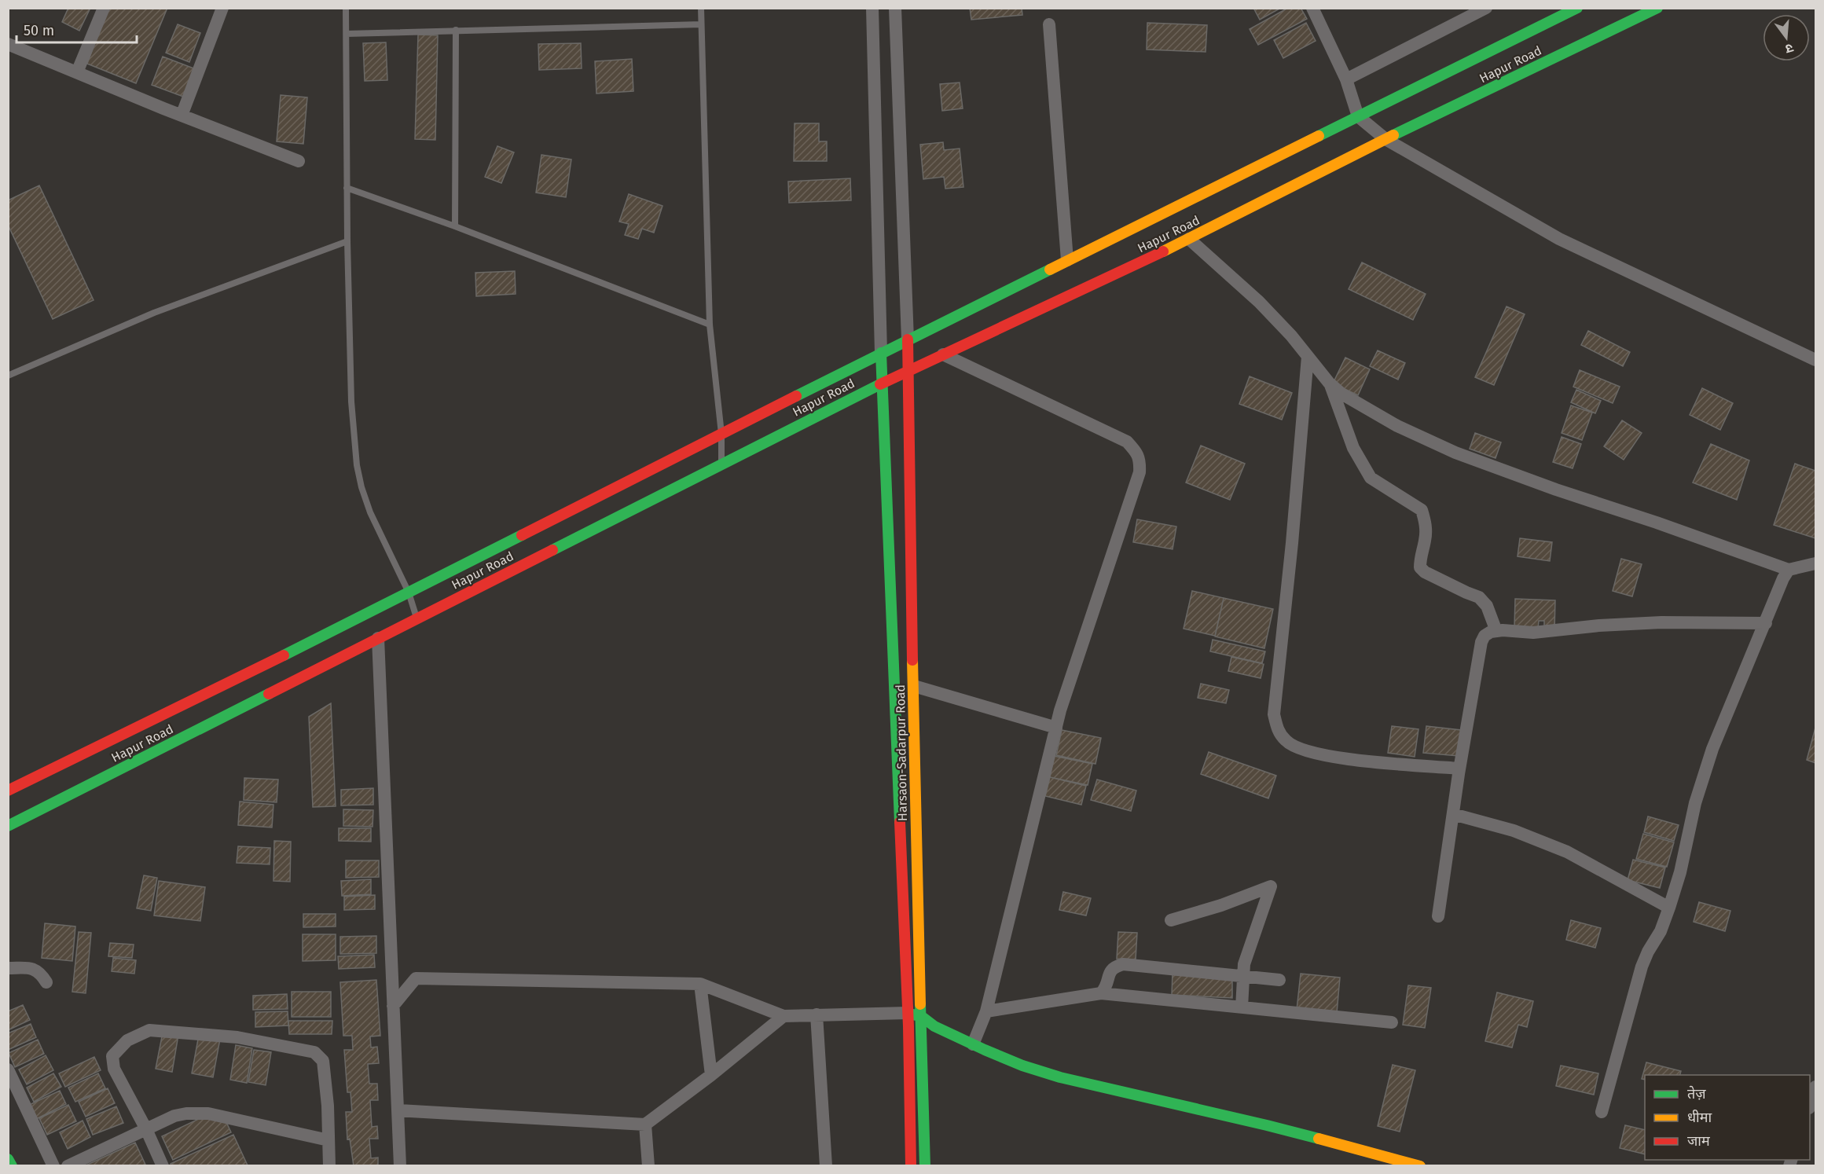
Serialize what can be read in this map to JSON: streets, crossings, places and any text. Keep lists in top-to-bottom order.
{
  "streets": {
    "main road": ["Hapur Road", "Harsaon-Sadarpur Road"]
  },
  "crossings": [
    ["Hapur Road", "Harsaon-Sadarpur Road"]
  ],
  "legend": ["तेज़", "धीमा", "जाम"],
  "scale_bar": "50 m",
  "north": "bottom"
}
